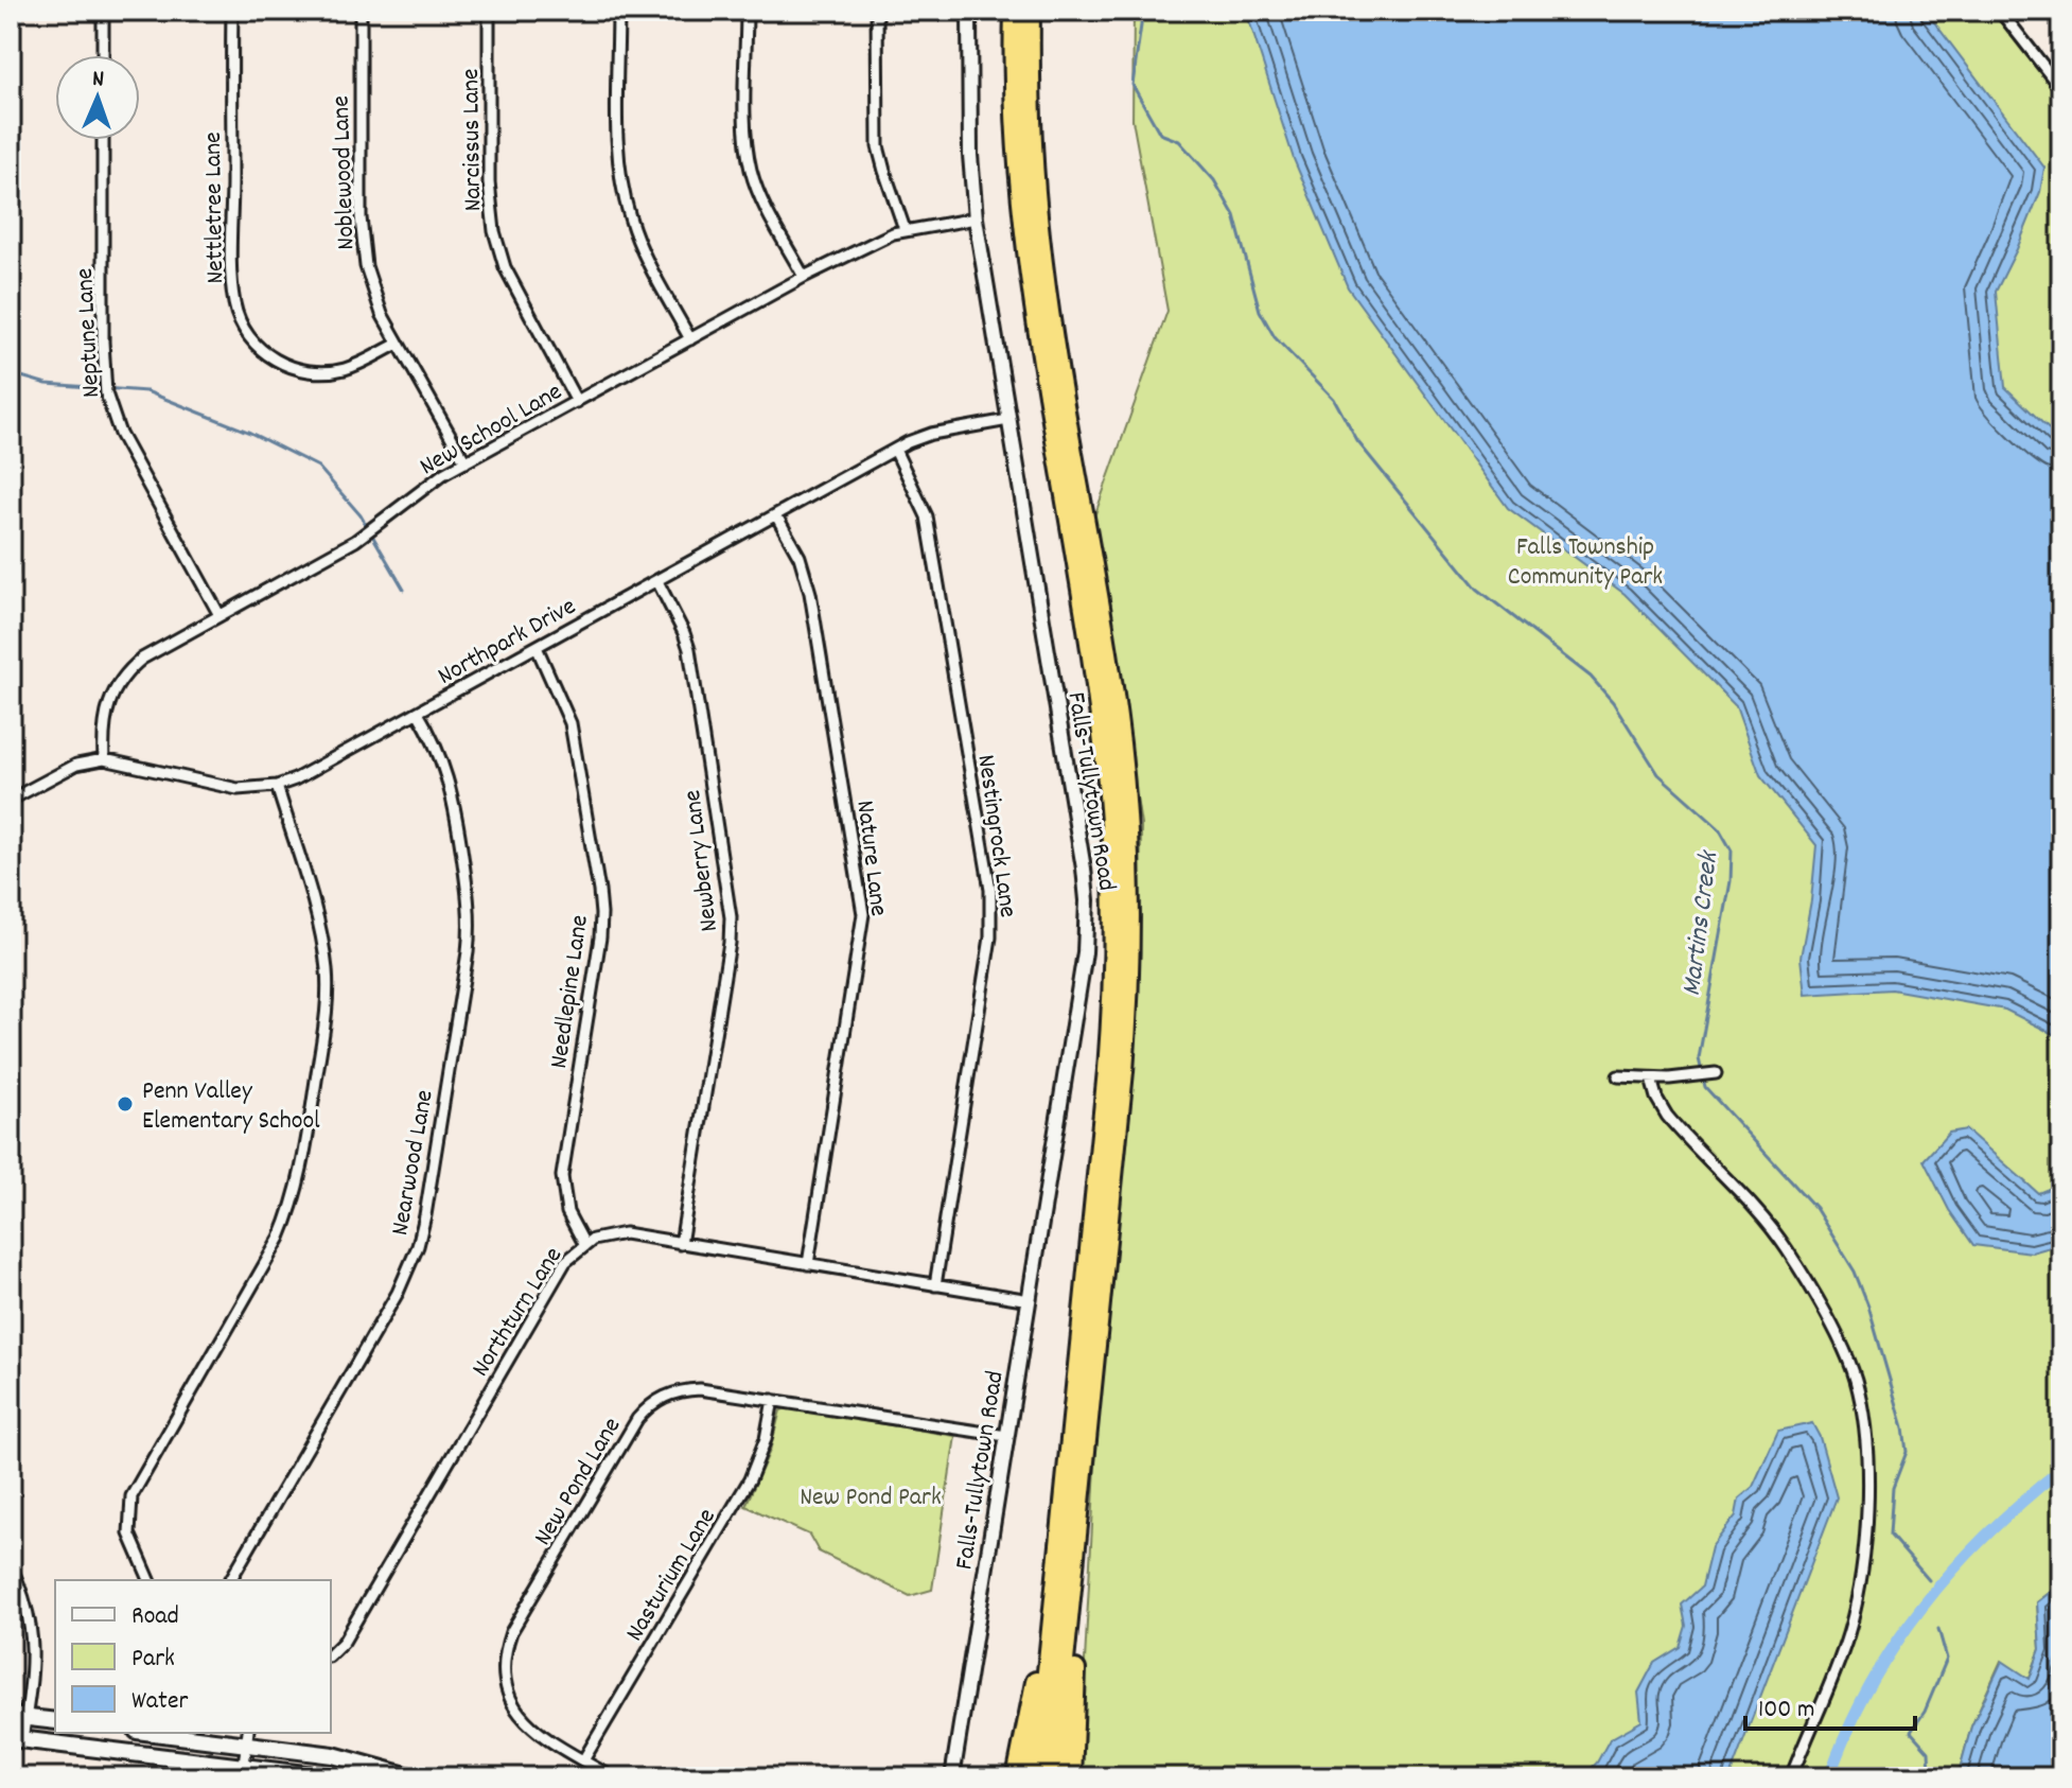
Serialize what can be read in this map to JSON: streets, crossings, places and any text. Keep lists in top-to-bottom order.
{
  "streets": {
    "street": [
      "Narcissus Lane",
      "Noblewood Lane",
      "Nettletree Lane",
      "Neptune Lane",
      "New School Lane",
      "Northpark Drive",
      "Falls-Tullytown Road",
      "Nestingrock Lane",
      "Nature Lane",
      "Newberry Lane",
      "Needlepine Lane",
      "Nearwood Lane",
      "Northturn Lane",
      "New Pond Lane",
      "Nasturium Lane"
    ]
  },
  "crossings": [
    ["Narcissus Lane", "New School Lane"],
    ["Noblewood Lane", "Nettletree Lane"],
    ["Noblewood Lane", "New School Lane"],
    ["Neptune Lane", "New School Lane"],
    ["New School Lane", "Northpark Drive"],
    ["New School Lane", "Falls-Tullytown Road"],
    ["Northpark Drive", "Falls-Tullytown Road"],
    ["Northpark Drive", "Nestingrock Lane"],
    ["Northpark Drive", "Nature Lane"],
    ["Northpark Drive", "Newberry Lane"],
    ["Northpark Drive", "Needlepine Lane"],
    ["Northpark Drive", "Nearwood Lane"],
    ["Falls-Tullytown Road", "Northturn Lane"],
    ["Falls-Tullytown Road", "New Pond Lane"],
    ["Nestingrock Lane", "Northturn Lane"],
    ["Nature Lane", "Northturn Lane"],
    ["Newberry Lane", "Northturn Lane"],
    ["Needlepine Lane", "Northturn Lane"],
    ["New Pond Lane", "Nasturium Lane"]
  ],
  "water": ["Martins Creek"],
  "parks": ["Falls Township Community Park", "New Pond Park"],
  "places": ["Penn Valley Elementary School"],
  "legend": ["Road", "Park", "Water"],
  "scale_bar": "100 m",
  "north": "top"
}
